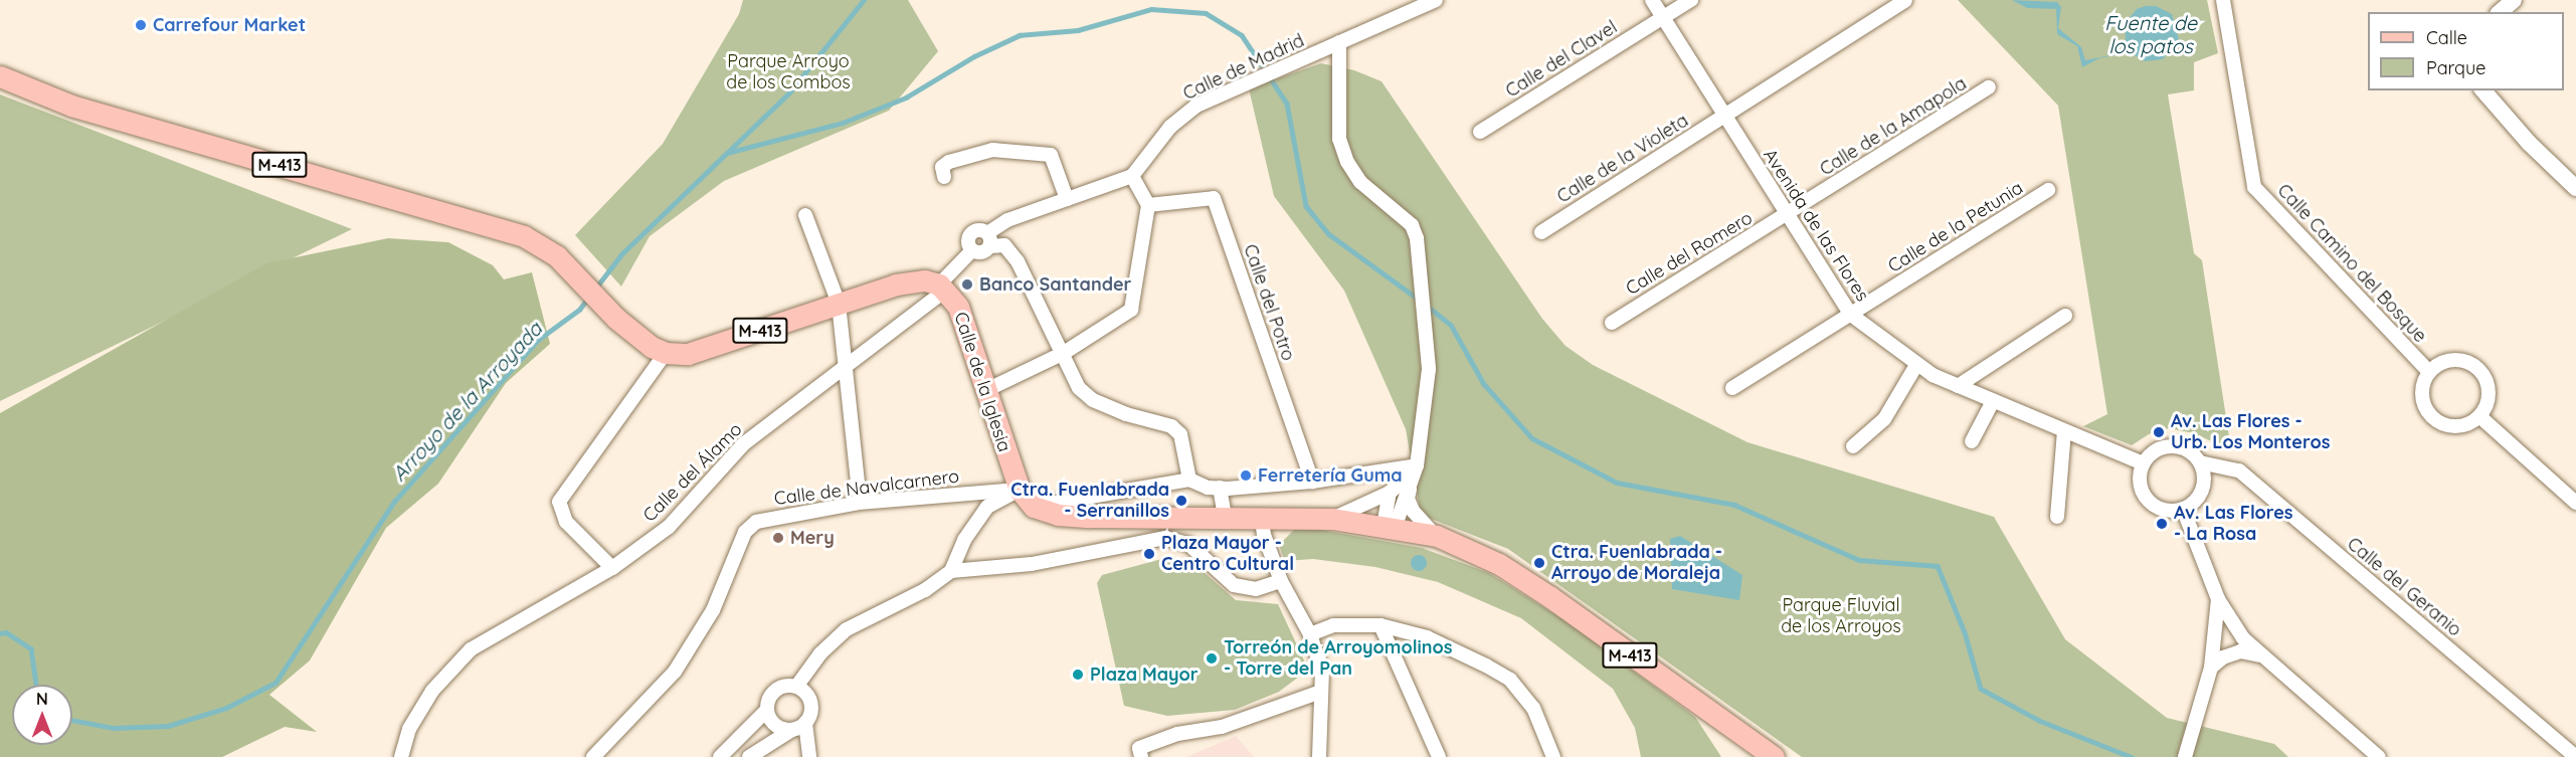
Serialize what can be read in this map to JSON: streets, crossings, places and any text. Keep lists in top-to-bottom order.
{
  "streets": {
    "main road": ["M-413", "Calle de la Iglesia"],
    "street": [
      "Calle del Clavel",
      "Calle de Madrid",
      "Calle de la Amapola",
      "Calle de la Violeta",
      "Avenida de las Flores",
      "Calle de la Petunia",
      "Calle del Romero",
      "Calle Camino del Bosque",
      "Calle del Potro",
      "Calle del Álamo",
      "Calle de Navalcarnero",
      "Calle del Geranio"
    ]
  },
  "crossings": [
    ["Calle del Clavel", "Avenida de las Flores"],
    ["Calle de la Amapola", "Avenida de las Flores"],
    ["Calle de la Amapola", "Calle del Romero"],
    ["Calle de la Violeta", "Avenida de las Flores"],
    ["M-413", "Calle de la Iglesia"],
    ["M-413", "Calle del Álamo"],
    ["Avenida de las Flores", "Calle de la Petunia"],
    ["Avenida de las Flores", "Calle del Romero"],
    ["Avenida de las Flores", "Calle del Geranio"],
    ["Calle de la Iglesia", "Calle del Álamo"],
    ["Calle de la Iglesia", "Calle de Navalcarnero"]
  ],
  "water": ["Fuente de los patos", "Arroyo de la Arroyada"],
  "parks": ["Parque Arroyo de los Combos", "Parque Fluvial de los Arroyos"],
  "places": [
    "Carrefour Market",
    "Banco Santander",
    "Av. Las Flores - Urb. Los Monteros",
    "Ferretería Guma",
    "Ctra. Fuenlabrada - Serranillos",
    "Av. Las Flores - La Rosa",
    "Mery",
    "Plaza Mayor - Centro Cultural",
    "Ctra. Fuenlabrada - Arroyo de Moraleja",
    "Torreón de Arroyomolinos - Torre del Pan",
    "Plaza Mayor"
  ],
  "legend": ["Calle", "Parque"],
  "north": "top"
}
